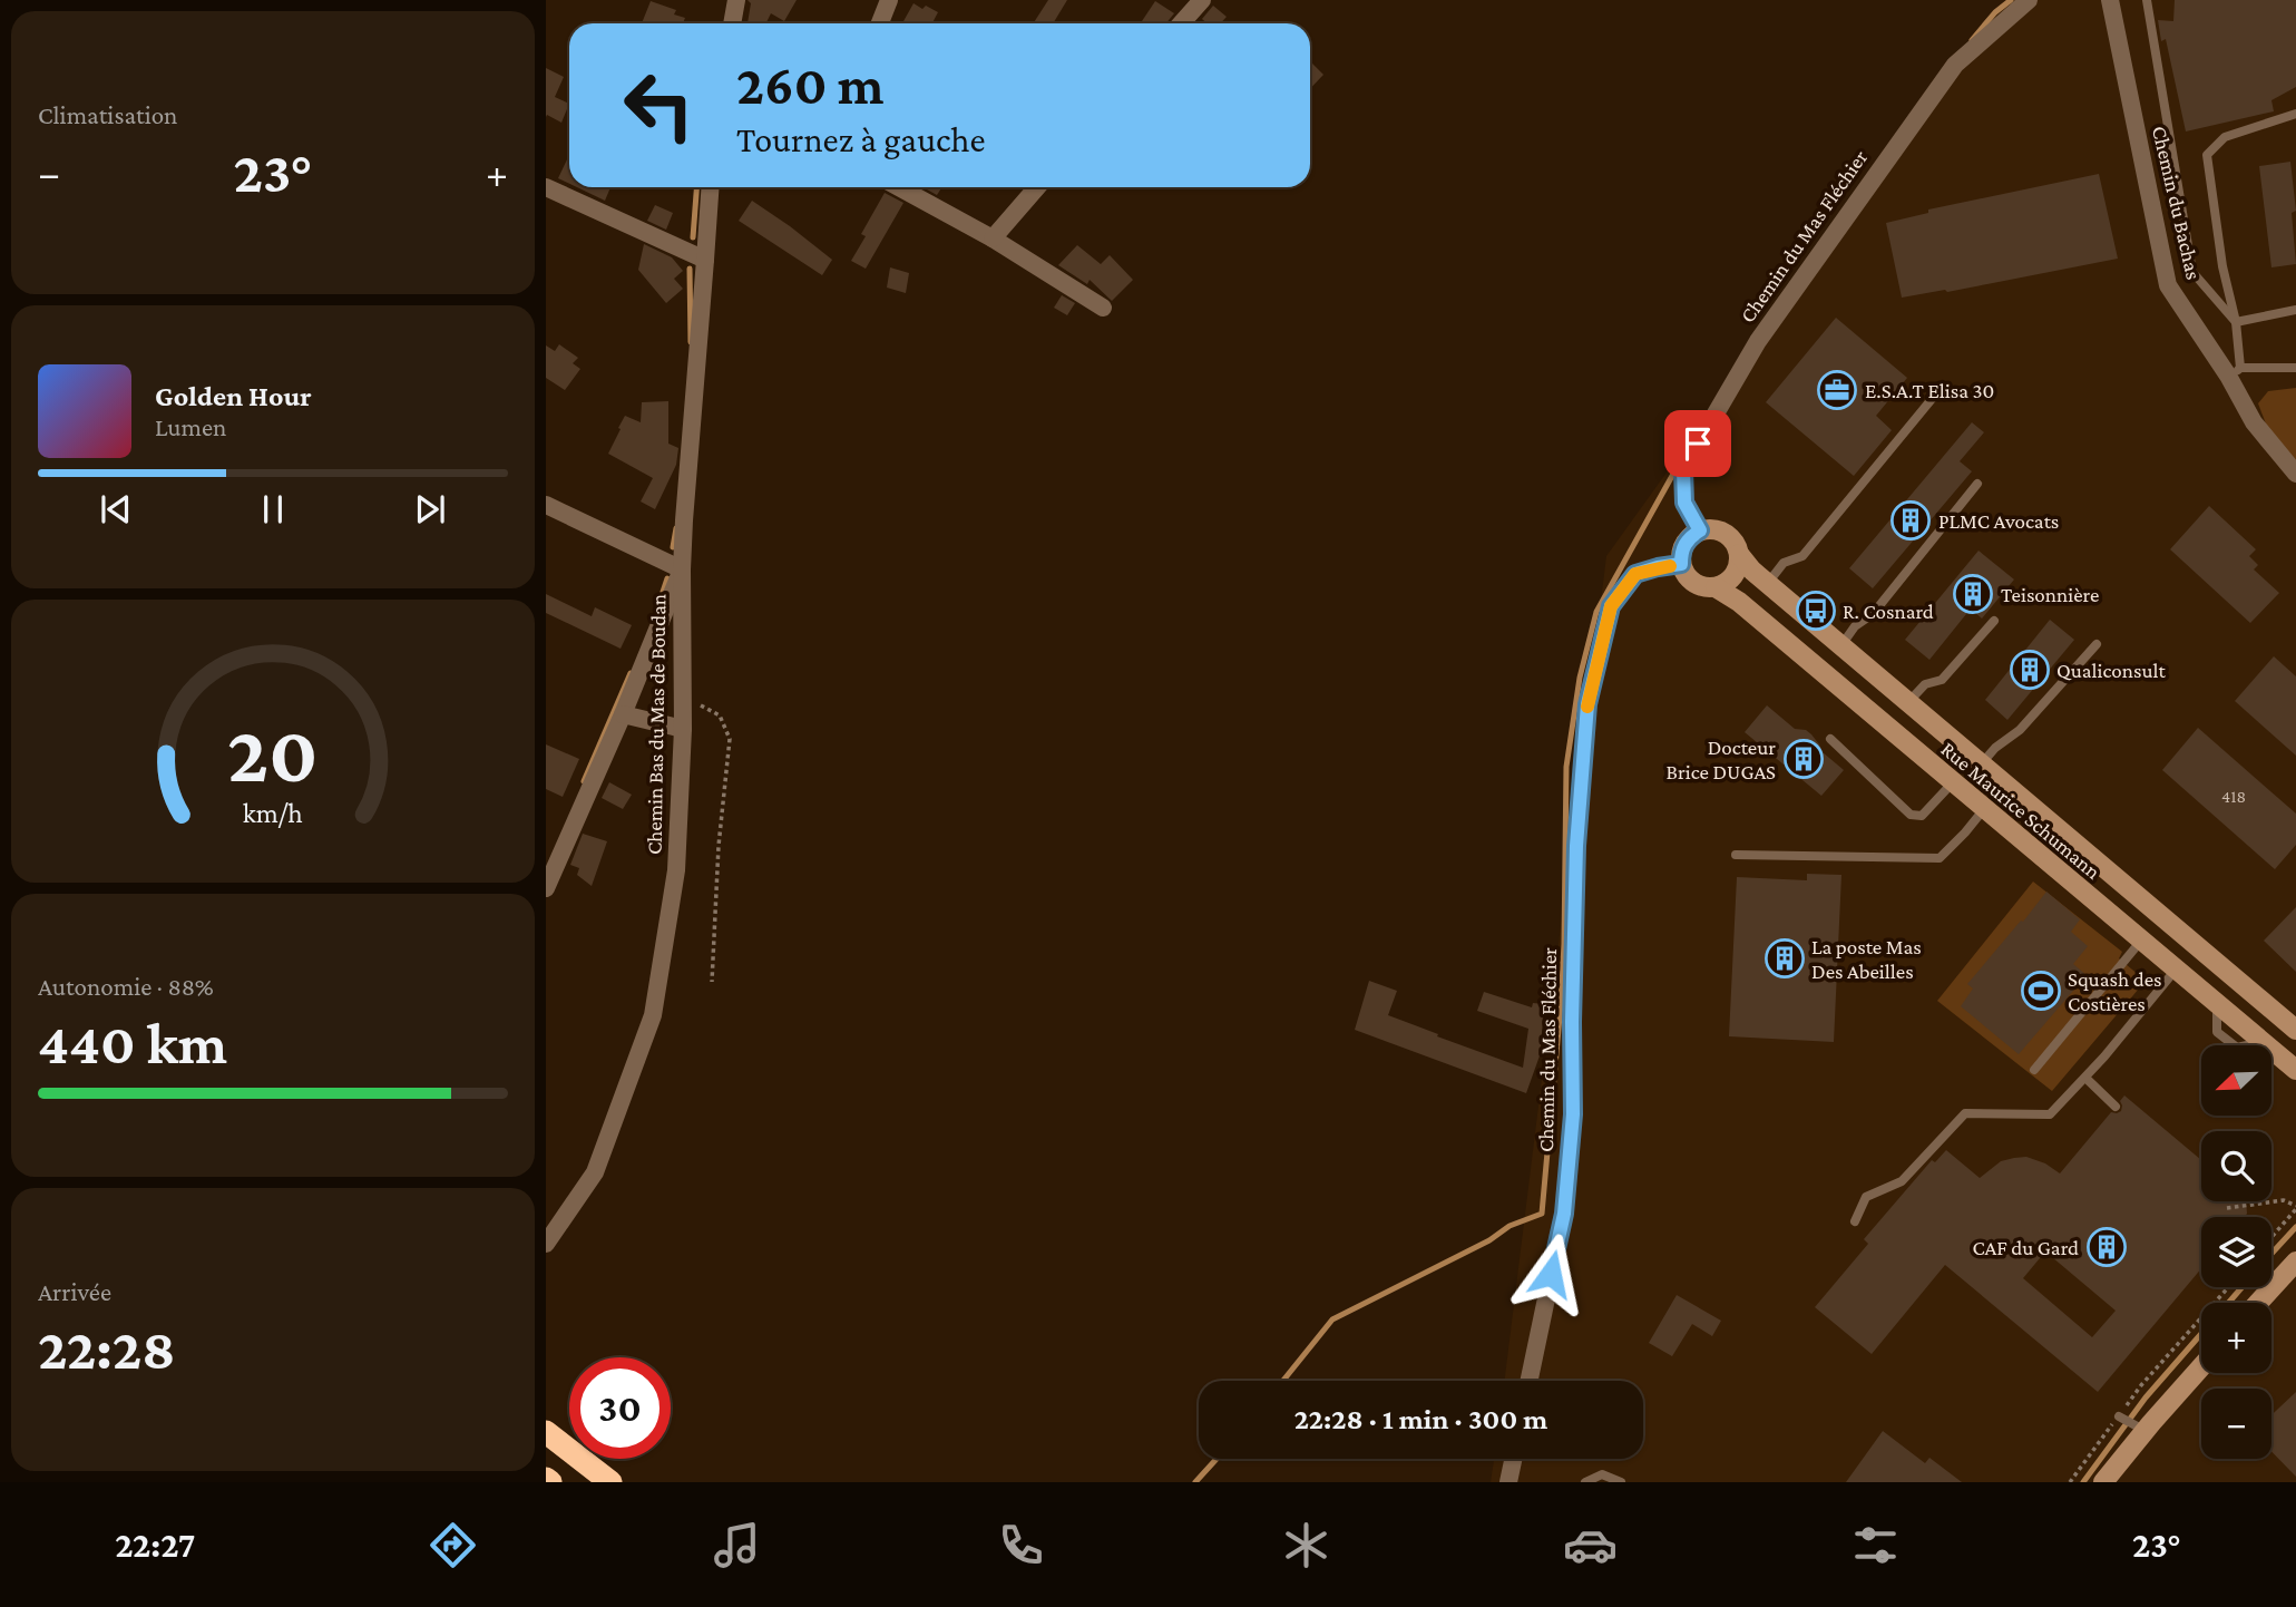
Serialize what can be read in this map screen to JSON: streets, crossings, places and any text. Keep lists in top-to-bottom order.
{
  "streets": {
    "main road": ["Rue Maurice Schumann"],
    "street": ["Chemin du Bachas", "Chemin du Mas Fléchier", "Chemin Bas du Mas de Boudan"]
  },
  "crossings": [
    ["Chemin du Mas Fléchier", "Rue Maurice Schumann"]
  ],
  "places": {
    "office": ["E.S.A.T Elisa 30"],
    "building": [
      "PLMC Avocats",
      "Teisonnière",
      "Qualiconsult",
      "Docteur Brice DUGAS",
      "La poste Mas Des Abeilles",
      "CAF du Gard"
    ],
    "bus stop": ["R. Cosnard"],
    "sports": ["Squash des Costières"]
  },
  "house_numbers": ["418"],
  "north": "bottom left",
  "page": {
    "tile": [
      "Climatisation",
      ["Autonomie · 88%", "440 km"],
      ["Arrivée", "22:28"]
    ],
    "turn": ["260 m", "Tournez à gauche"],
    "heat": ["−", "23°", "+"],
    "song": ["Golden Hour", "Lumen"],
    "map_buttons": ["+", "−"],
    "limit": "30",
    "trip": "22:28 · 1 min · 300 m",
    "tabs": ["22:27", "23°"],
    "gauge": ["20", "km/h"]
  }
}
